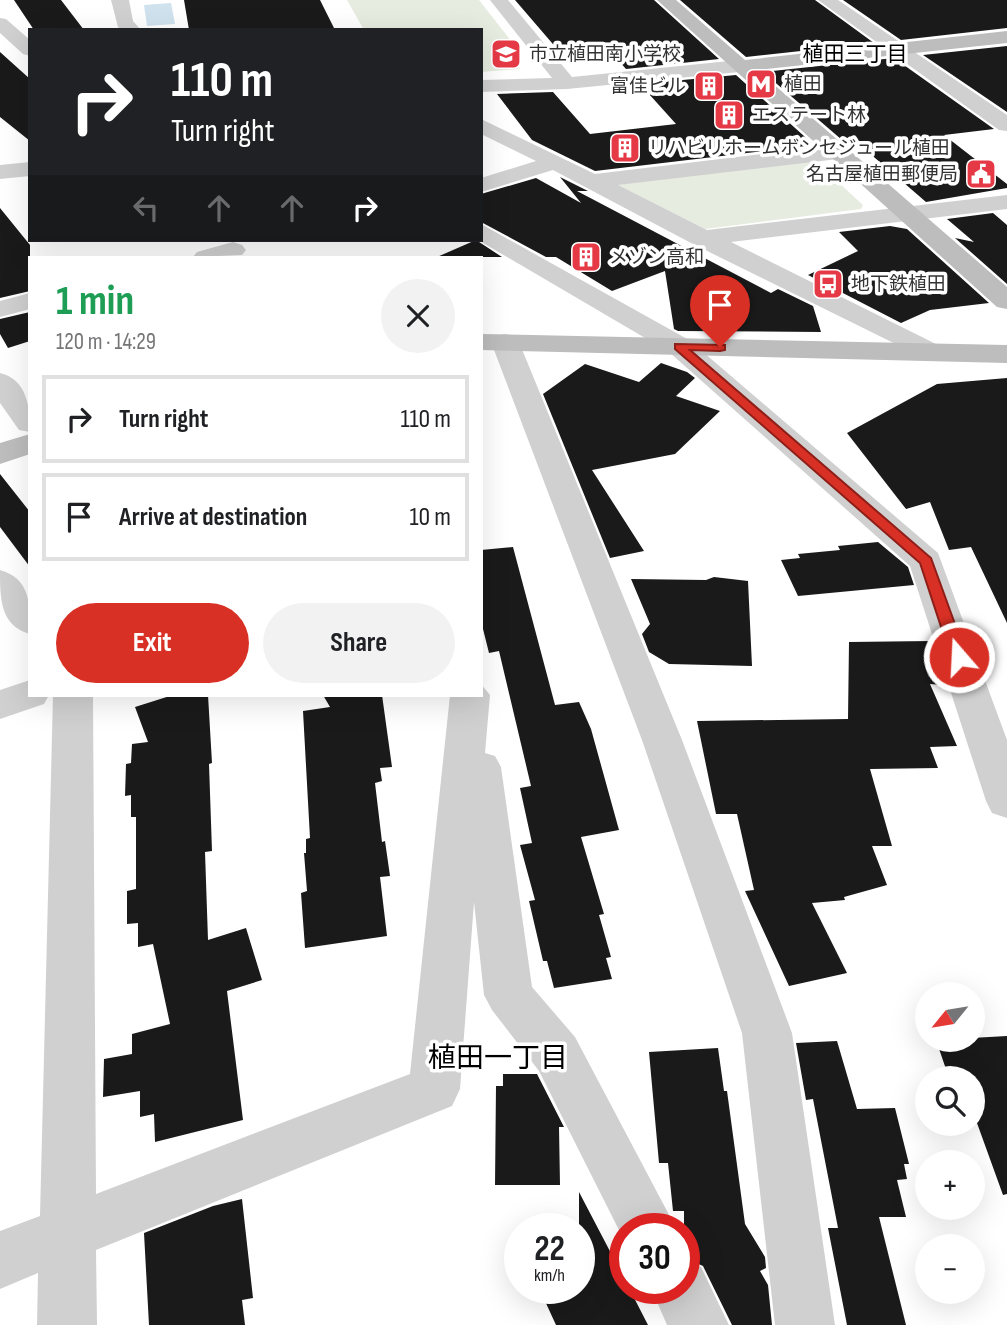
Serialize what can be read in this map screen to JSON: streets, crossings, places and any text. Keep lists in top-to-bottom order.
{
  "districts": ["植田三丁目", "植田一丁目"],
  "places": {
    "school or university": ["市立植田南小学校"],
    "metro station": ["植田"],
    "building": [
      "富佳ビル",
      "エステート林",
      "リハビリホームボンセジュール植田",
      "メゾン高和"
    ],
    "public building": ["名古屋植田郵便局"],
    "bus stop": ["地下鉄植田"]
  },
  "north": "bottom left",
  "page": {
    "turn": ["110 m", "Turn right"],
    "heading": ["1 min", "120 m · 14:29"],
    "list": [
      {
        "name": "Turn right",
        "value": "110 m"
      },
      {
        "name": "Arrive at destination",
        "value": "10 m"
      }
    ],
    "buttons": ["Exit", "Share"],
    "map_buttons": ["+", "−"],
    "speed": "22 km/h",
    "limit": "30"
  }
}
